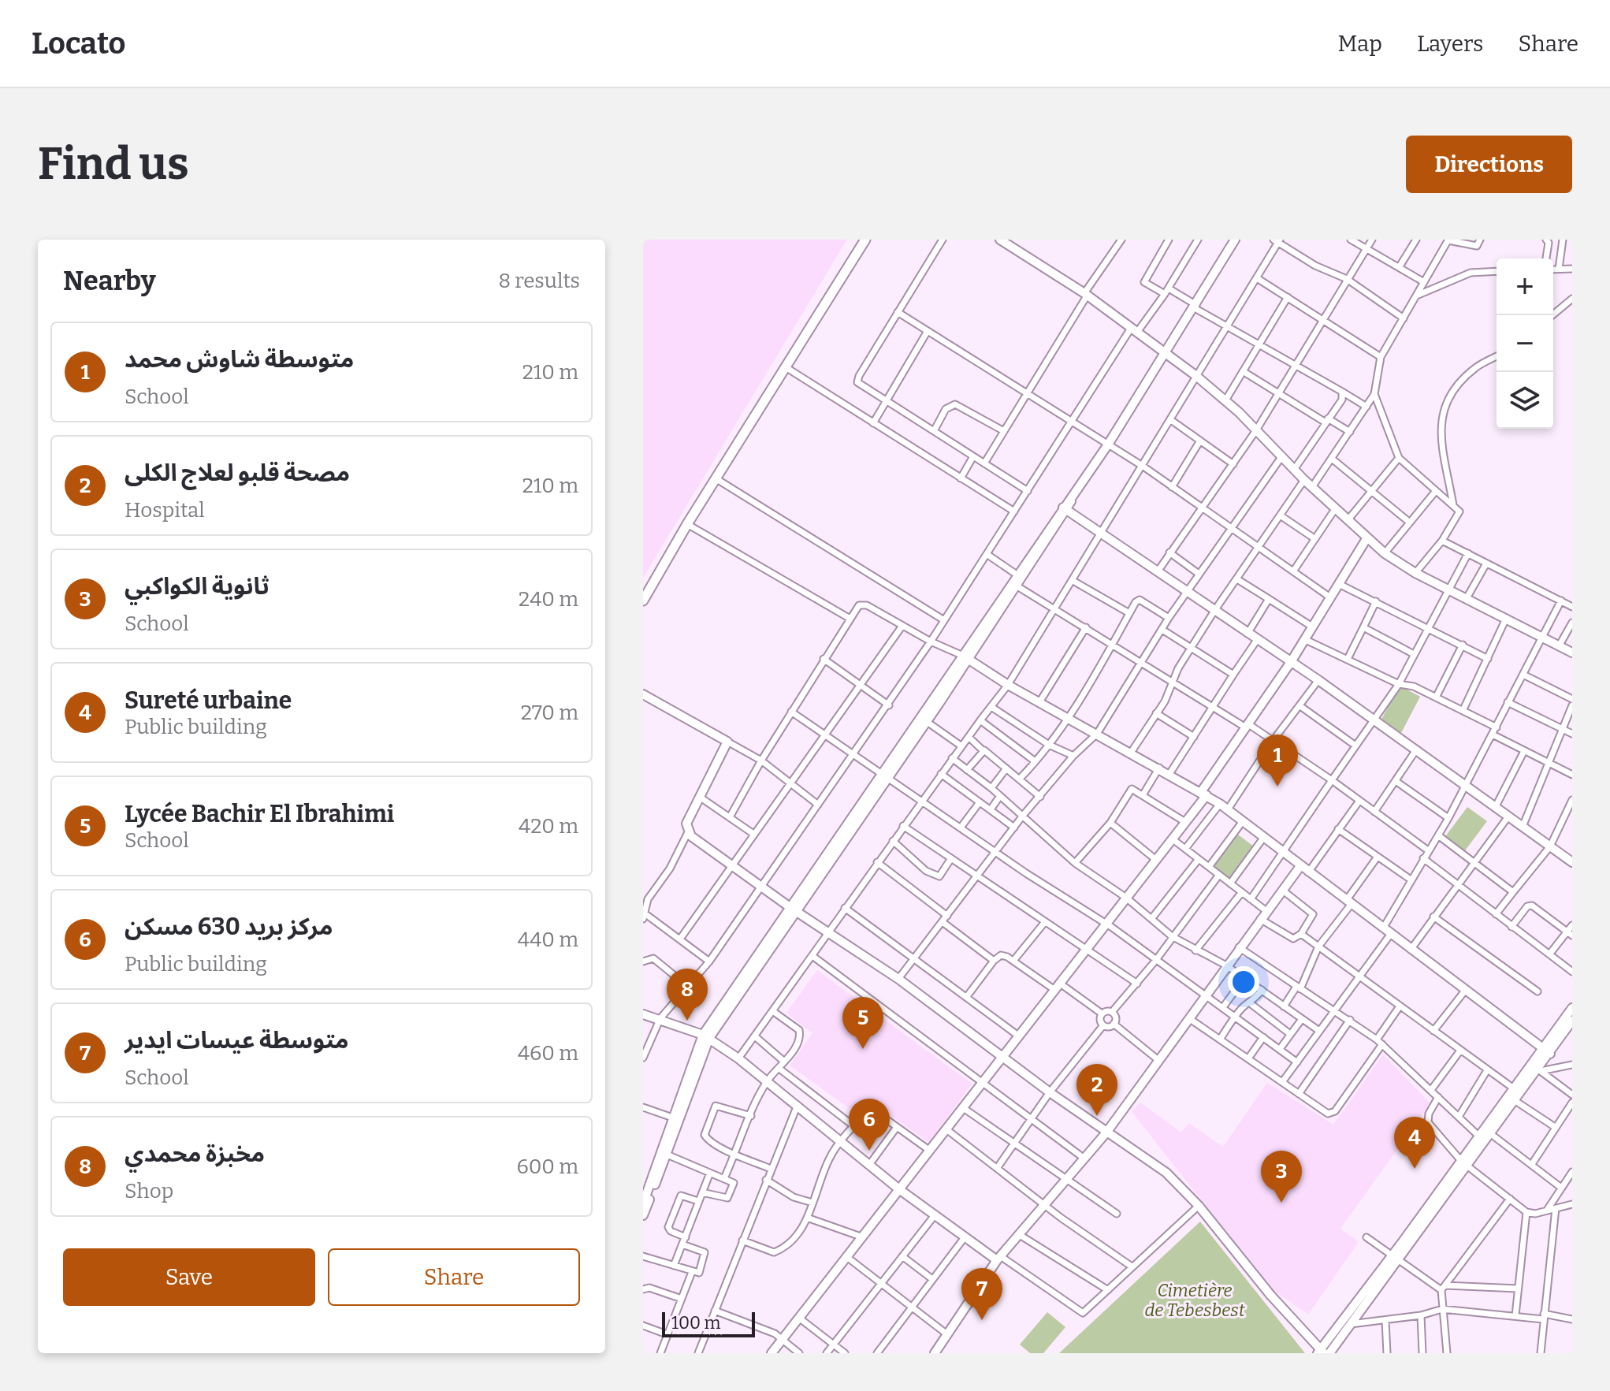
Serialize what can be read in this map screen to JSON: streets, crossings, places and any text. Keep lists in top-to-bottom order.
{
  "parks": ["Cimetière de Tebesbest"],
  "scale_bar": "100 m",
  "page": {
    "header": "Locato",
    "nav": ["Map", "Layers", "Share"],
    "buttons": [
      "Directions",
      ["Save", "Share"]
    ],
    "title": "Find us",
    "heading": ["Nearby", "8 results"],
    "map_buttons": ["+", "−"],
    "list": [
      {
        "mark": "1",
        "name": "متوسطة شاوش محمد",
        "note": "School",
        "value": "210 m"
      },
      {
        "mark": "2",
        "name": "مصحة قلبو لعلاج الكلى",
        "note": "Hospital",
        "value": "210 m"
      },
      {
        "mark": "3",
        "name": "ثانوية الكواكبي",
        "note": "School",
        "value": "240 m"
      },
      {
        "mark": "4",
        "name": "Sureté urbaine",
        "note": "Public building",
        "value": "270 m"
      },
      {
        "mark": "5",
        "name": "Lycée Bachir El Ibrahimi",
        "note": "School",
        "value": "420 m"
      },
      {
        "mark": "6",
        "name": "مركز بريد 630 مسكن",
        "note": "Public building",
        "value": "440 m"
      },
      {
        "mark": "7",
        "name": "متوسطة عيسات ايدير",
        "note": "School",
        "value": "460 m"
      },
      {
        "mark": "8",
        "name": "مخبزة محمدي",
        "note": "Shop",
        "value": "600 m"
      }
    ],
    "pins": [
      "1",
      "8",
      "5",
      "2",
      "6",
      "4",
      "3",
      "7"
    ],
    "scale": "100 m"
  }
}
